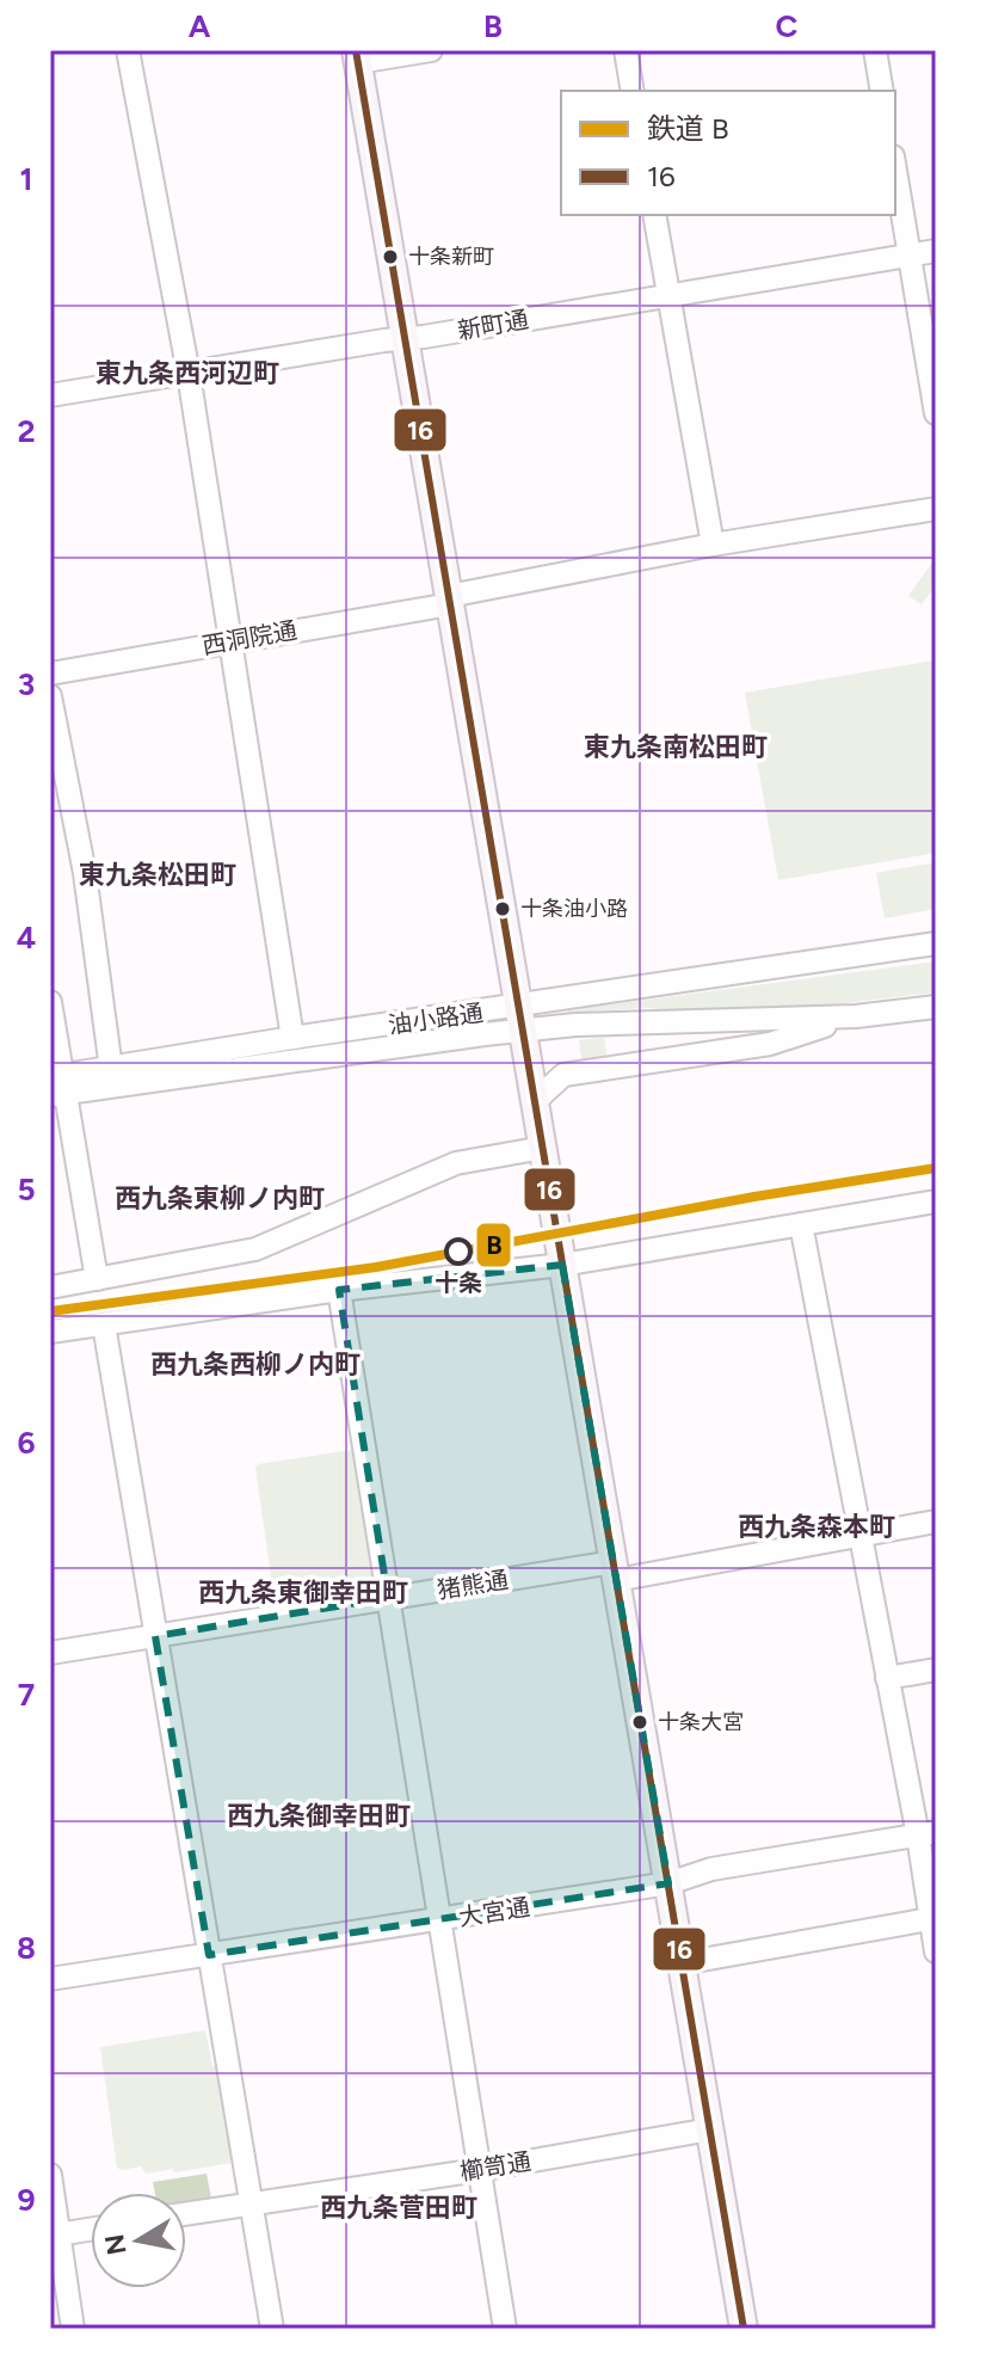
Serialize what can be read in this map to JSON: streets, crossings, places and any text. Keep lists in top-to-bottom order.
{
  "streets": {
    "street": [
      "新町通",
      "西洞院通",
      "油小路通",
      "猪熊通",
      "大宮通",
      "櫛笥通"
    ]
  },
  "districts": [
    "東九条西河辺町",
    "東九条南松田町",
    "東九条松田町",
    "西九条東柳ノ内町",
    "西九条西柳ノ内町",
    "西九条森本町",
    "西九条東御幸田町",
    "西九条御幸田町",
    "西九条菅田町"
  ],
  "places": [
    "十条新町",
    "十条油小路",
    "十条",
    "十条大宮"
  ],
  "lines": ["transit line 16", "rail line B"],
  "legend": ["鉄道 B", "16"],
  "north": "left",
  "grid": {
    "columns": ["A", "B", "C"],
    "rows": [
      "1",
      "2",
      "3",
      "4",
      "5",
      "6",
      "7",
      "8",
      "9"
    ]
  }
}
